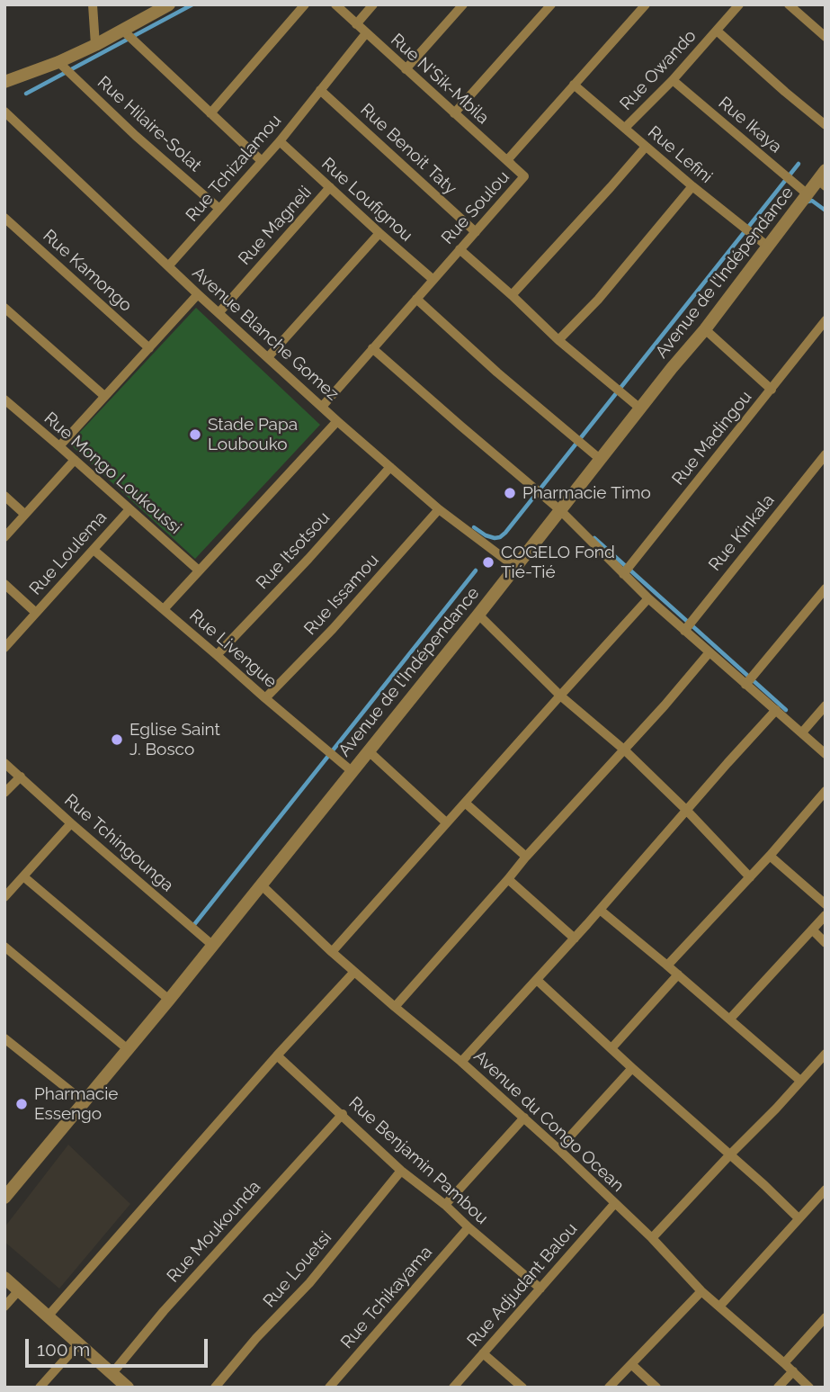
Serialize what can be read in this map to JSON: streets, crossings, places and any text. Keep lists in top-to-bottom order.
{
  "streets": {
    "street": [
      "Rue Owando",
      "Rue N'Sik-Mbila",
      "Rue Hilaire-Solat",
      "Rue Ikaya",
      "Rue Benoit Taty",
      "Rue Lefini",
      "Rue Tchizalamou",
      "Rue Loufignou",
      "Rue Soulou",
      "Rue Magneli",
      "Rue Kamongo",
      "Avenue de l'Indépendance",
      "Avenue Blanche Gomez",
      "Rue Madingou",
      "Rue Mongo Loukoussi",
      "Rue Kinkala",
      "Rue Itsotsou",
      "Rue Loulema",
      "Rue Issamou",
      "Rue Livengue",
      "Rue Tchingounga",
      "Avenue du Congo Ocean",
      "Rue Benjamin Pambou",
      "Rue Moukounda",
      "Rue Louetsi",
      "Rue Adjudant Balou",
      "Rue Tchikayama"
    ]
  },
  "crossings": [
    ["Rue Owando", "Rue Ikaya"],
    ["Rue Owando", "Rue Lefini"],
    ["Rue N'Sik-Mbila", "Rue Tchizalamou"],
    ["Rue N'Sik-Mbila", "Rue Soulou"],
    ["Rue Hilaire-Solat", "Rue Tchizalamou"],
    ["Rue Ikaya", "Avenue de l'Indépendance"],
    ["Rue Benoit Taty", "Rue Tchizalamou"],
    ["Rue Benoit Taty", "Rue Soulou"],
    ["Rue Lefini", "Rue Soulou"],
    ["Rue Lefini", "Avenue de l'Indépendance"],
    ["Rue Tchizalamou", "Rue Loufignou"],
    ["Rue Tchizalamou", "Avenue Blanche Gomez"],
    ["Rue Loufignou", "Rue Soulou"],
    ["Rue Loufignou", "Rue Magneli"],
    ["Rue Soulou", "Avenue Blanche Gomez"],
    ["Rue Magneli", "Avenue Blanche Gomez"],
    ["Avenue de l'Indépendance", "Avenue Blanche Gomez"],
    ["Avenue de l'Indépendance", "Rue Livengue"],
    ["Avenue de l'Indépendance", "Rue Tchingounga"],
    ["Avenue de l'Indépendance", "Avenue du Congo Ocean"],
    ["Avenue Blanche Gomez", "Rue Itsotsou"],
    ["Avenue Blanche Gomez", "Rue Issamou"],
    ["Rue Mongo Loukoussi", "Rue Loulema"],
    ["Rue Itsotsou", "Rue Livengue"],
    ["Rue Loulema", "Rue Livengue"],
    ["Rue Issamou", "Rue Livengue"],
    ["Avenue du Congo Ocean", "Rue Adjudant Balou"],
    ["Rue Benjamin Pambou", "Rue Moukounda"],
    ["Rue Benjamin Pambou", "Rue Louetsi"],
    ["Rue Benjamin Pambou", "Rue Adjudant Balou"],
    ["Rue Benjamin Pambou", "Rue Tchikayama"]
  ],
  "places": [
    "Stade Papa Loubouko",
    "Pharmacie Timo",
    "COGELO Fond Tié-Tié",
    "Eglise Saint J. Bosco",
    "Pharmacie Essengo"
  ],
  "scale_bar": "100 m"
}
